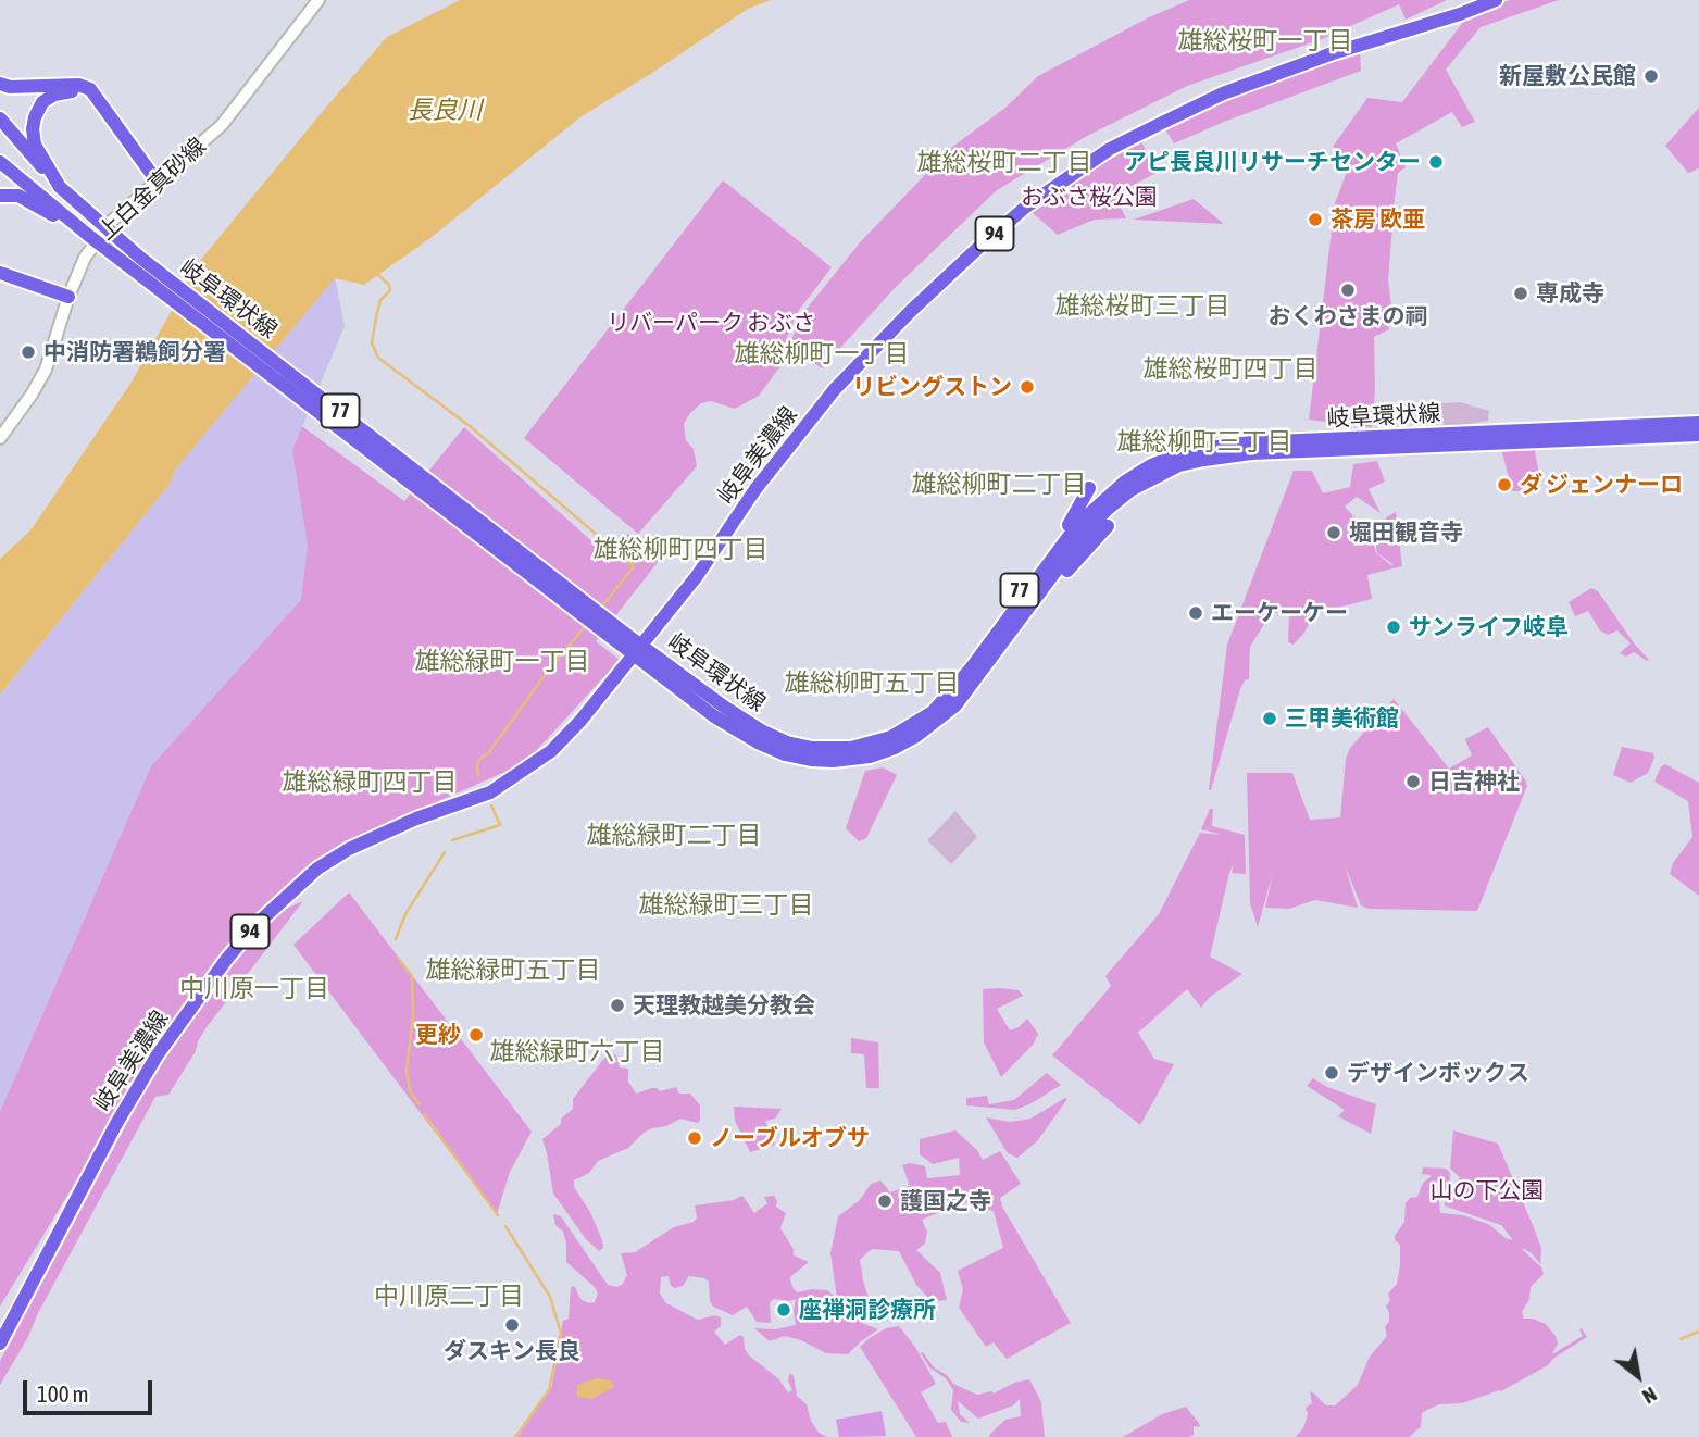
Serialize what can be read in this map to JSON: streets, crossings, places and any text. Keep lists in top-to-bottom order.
{
  "streets": {
    "main road": [
      "上白金真砂線",
      "94",
      "岐阜環状線",
      "77",
      "岐阜美濃線"
    ]
  },
  "crossings": [
    ["岐阜環状線", "77"],
    ["岐阜環状線", "岐阜美濃線"]
  ],
  "districts": [
    "雄総桜町一丁目",
    "雄総桜町二丁目",
    "雄総桜町三丁目",
    "雄総柳町一丁目",
    "雄総桜町四丁目",
    "雄総柳町三丁目",
    "雄総柳町二丁目",
    "雄総柳町四丁目",
    "雄総緑町一丁目",
    "雄総柳町五丁目",
    "雄総緑町四丁目",
    "雄総緑町二丁目",
    "雄総緑町三丁目",
    "雄総緑町五丁目",
    "中川原一丁目",
    "雄総緑町六丁目",
    "中川原二丁目"
  ],
  "water": ["長良川"],
  "parks": ["おぶさ桜公園", "リバーパーク おぶさ", "山の下公園"],
  "places": [
    "新屋敷公民館",
    "アピ長良川リサーチセンター",
    "茶房 欧亜",
    "おくわさまの祠",
    "専成寺",
    "中消防署鵜飼分署",
    "リビングストン",
    "ダ ジェンナーロ",
    "堀田観音寺",
    "エーケーケー",
    "サンライフ岐阜",
    "三甲美術館",
    "日吉神社",
    "天理教越美分教会",
    "更紗",
    "デザインボックス",
    "ノーブルオブサ",
    "護国之寺",
    "座禅洞診療所",
    "ダスキン長良"
  ],
  "scale_bar": "100 m",
  "north": "bottom right"
}
